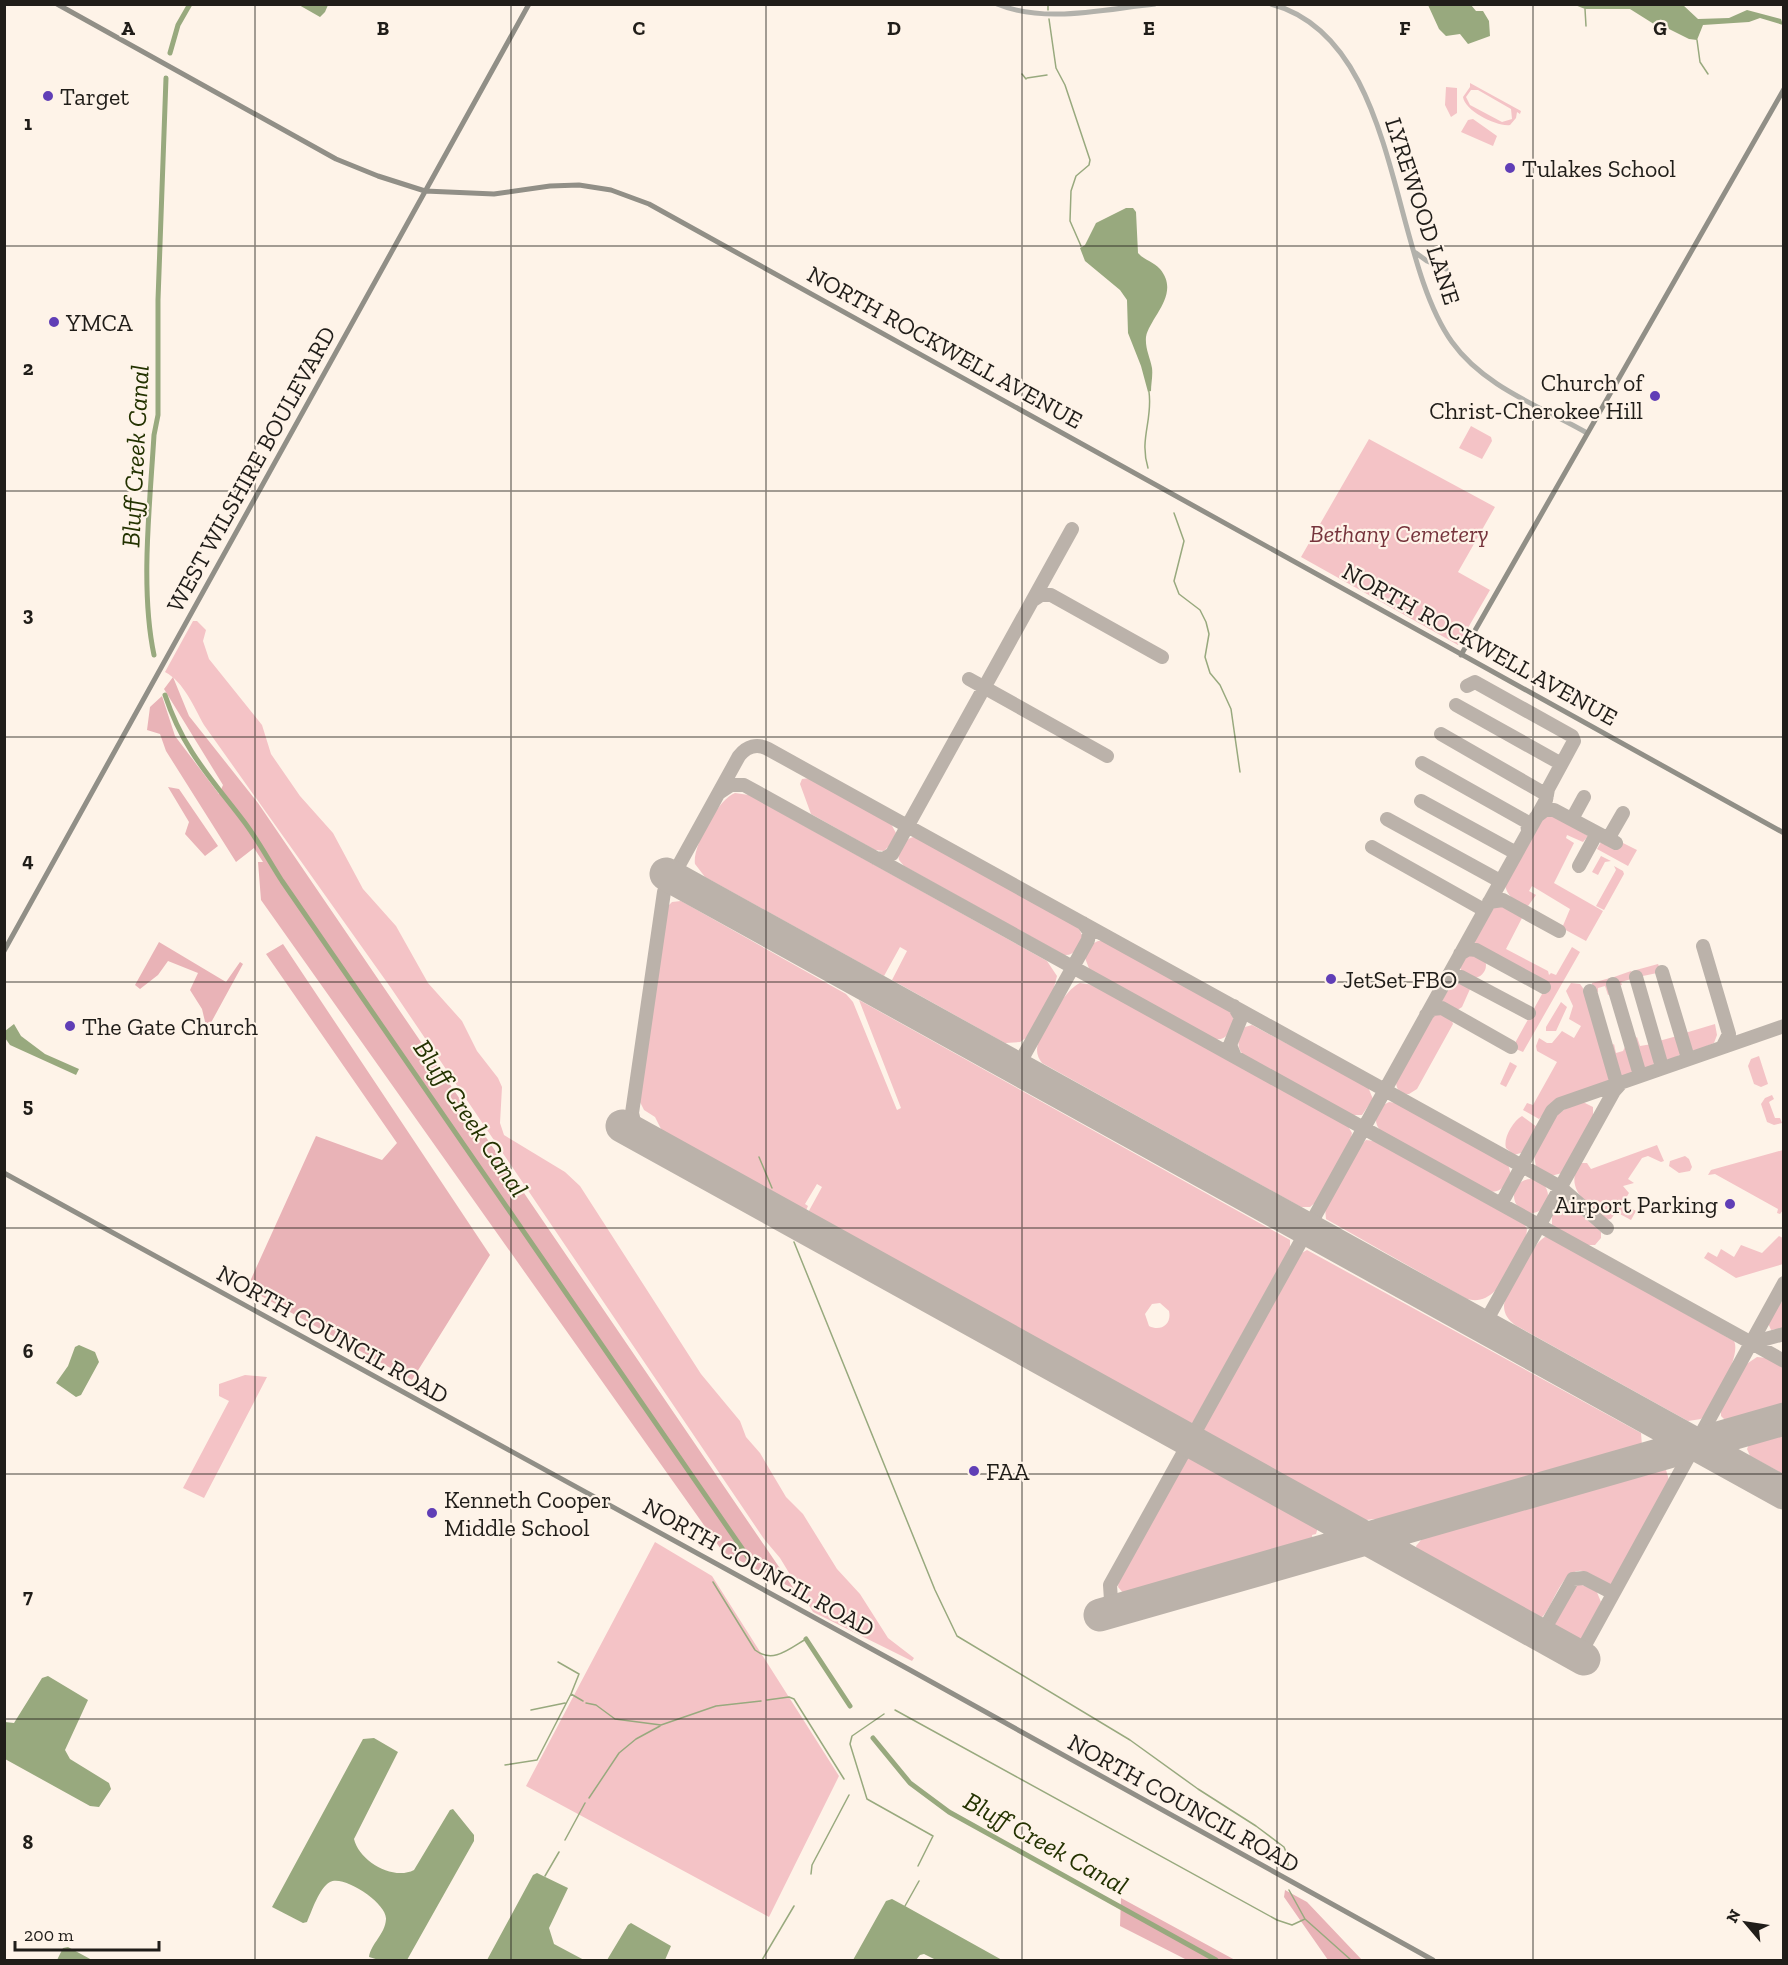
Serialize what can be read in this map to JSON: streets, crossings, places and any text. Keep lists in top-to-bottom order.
{
  "streets": {
    "main road": ["NORTH ROCKWELL AVENUE", "WEST WILSHIRE BOULEVARD", "NORTH COUNCIL ROAD"],
    "street": ["LYREWOOD LANE"]
  },
  "crossings": [
    ["NORTH ROCKWELL AVENUE", "WEST WILSHIRE BOULEVARD"]
  ],
  "water": ["Bluff Creek Canal"],
  "parks": ["Bethany Cemetery"],
  "places": [
    "Target",
    "Tulakes School",
    "YMCA",
    "Church of Christ-Cherokee Hill",
    "JetSet FBO",
    "The Gate Church",
    "Airport Parking",
    "FAA",
    "Kenneth Cooper Middle School"
  ],
  "scale_bar": "200 m",
  "north": "top left",
  "grid": {
    "columns": [
      "A",
      "B",
      "C",
      "D",
      "E",
      "F",
      "G"
    ],
    "rows": [
      "1",
      "2",
      "3",
      "4",
      "5",
      "6",
      "7",
      "8"
    ]
  }
}
